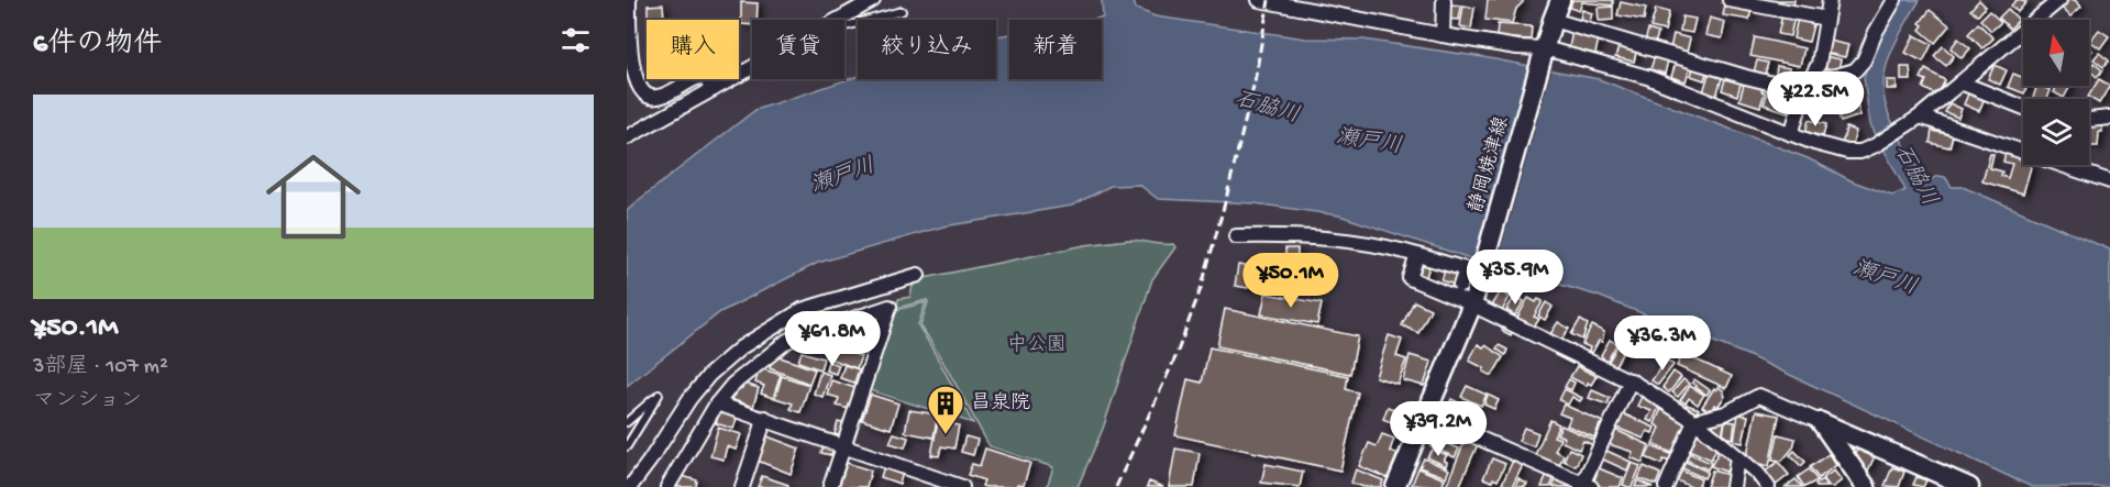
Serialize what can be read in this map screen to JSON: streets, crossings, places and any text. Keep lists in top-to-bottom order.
{
  "streets": {
    "main road": ["静岡焼津線"]
  },
  "water": ["石脇川", "瀬戸川"],
  "parks": ["中公園"],
  "places": {
    "building": ["昌泉院"]
  },
  "north": "top",
  "page": {
    "heading": "6件の物件",
    "chip": [
      "購入",
      "賃貸",
      "絞り込み",
      "新着"
    ],
    "price": [
      "¥22.5M",
      "¥35.9M",
      "¥50.1M",
      "¥61.8M",
      "¥36.3M",
      "¥39.2M"
    ],
    "list": [
      {
        "name": "¥50.1M",
        "note": "3部屋 · 107 m² · マンション"
      }
    ]
  }
}
